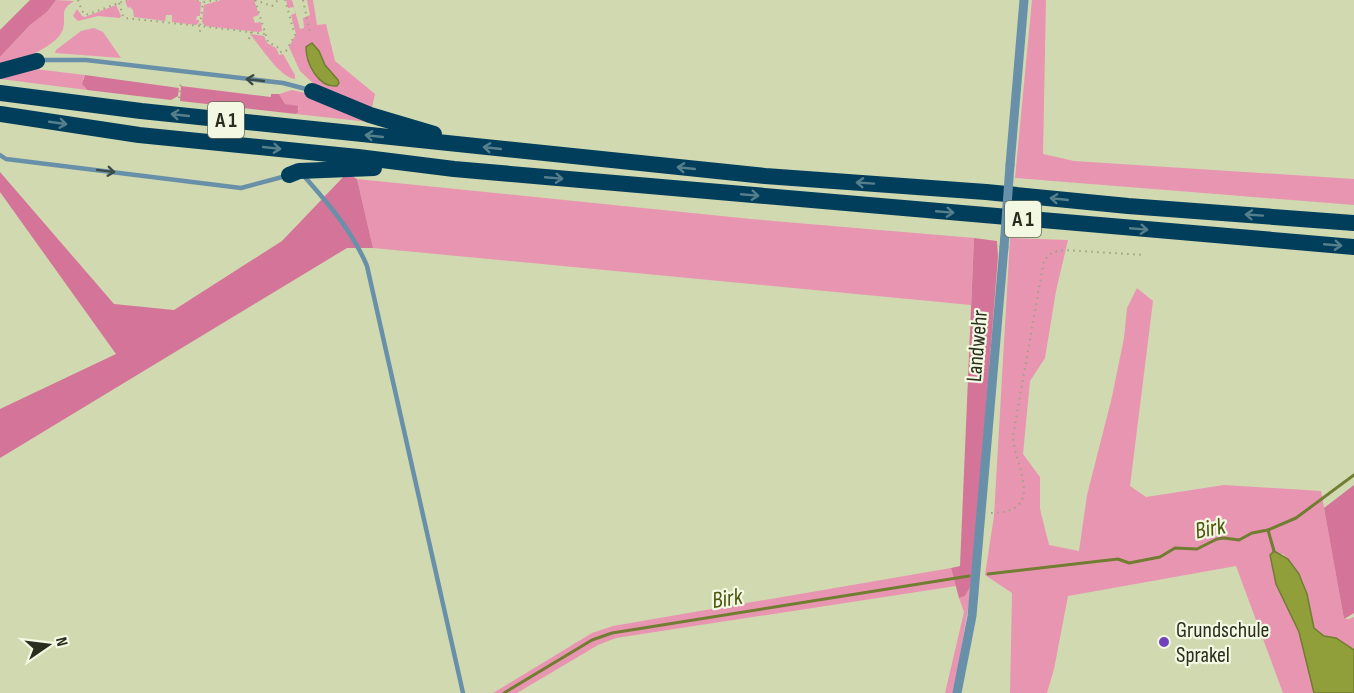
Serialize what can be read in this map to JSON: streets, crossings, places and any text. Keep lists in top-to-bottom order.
{
  "streets": {
    "highway": ["A 1"],
    "street": ["Landwehr"]
  },
  "water": ["Birk"],
  "places": ["Grundschule Sprakel"],
  "north": "right"
}
